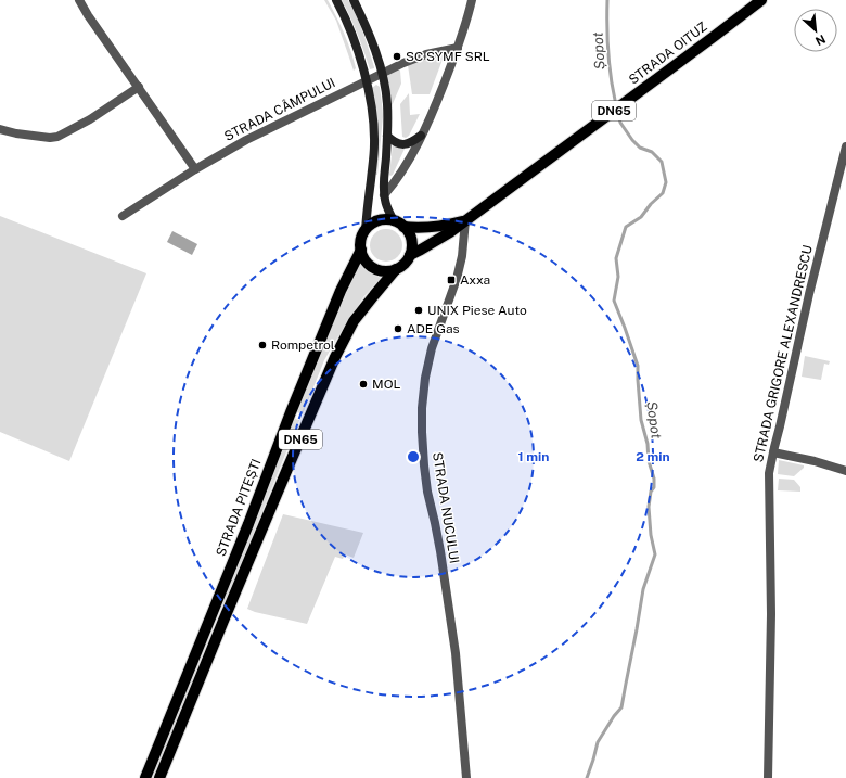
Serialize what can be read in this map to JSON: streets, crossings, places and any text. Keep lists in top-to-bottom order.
{
  "streets": {
    "main road": ["STRADA OITUZ", "DN65", "STRADA PITEȘTI"],
    "street": ["STRADA CÂMPULUI", "STRADA GRIGORE ALEXANDRESCU", "STRADA NUCULUI"]
  },
  "crossings": [
    ["STRADA OITUZ", "DN65"],
    ["STRADA OITUZ", "STRADA PITEȘTI"],
    ["STRADA OITUZ", "STRADA NUCULUI"],
    ["DN65", "STRADA PITEȘTI"]
  ],
  "water": ["Șopot"],
  "places": {
    "other": [
      "SC SYMF SRL",
      "UNIX Piese Auto",
      "ADE Gas",
      "Rompetrol",
      "MOL"
    ],
    "transit": ["Axxa"]
  },
  "north": "bottom right",
  "rings": ["1 min", "2 min"]
}
